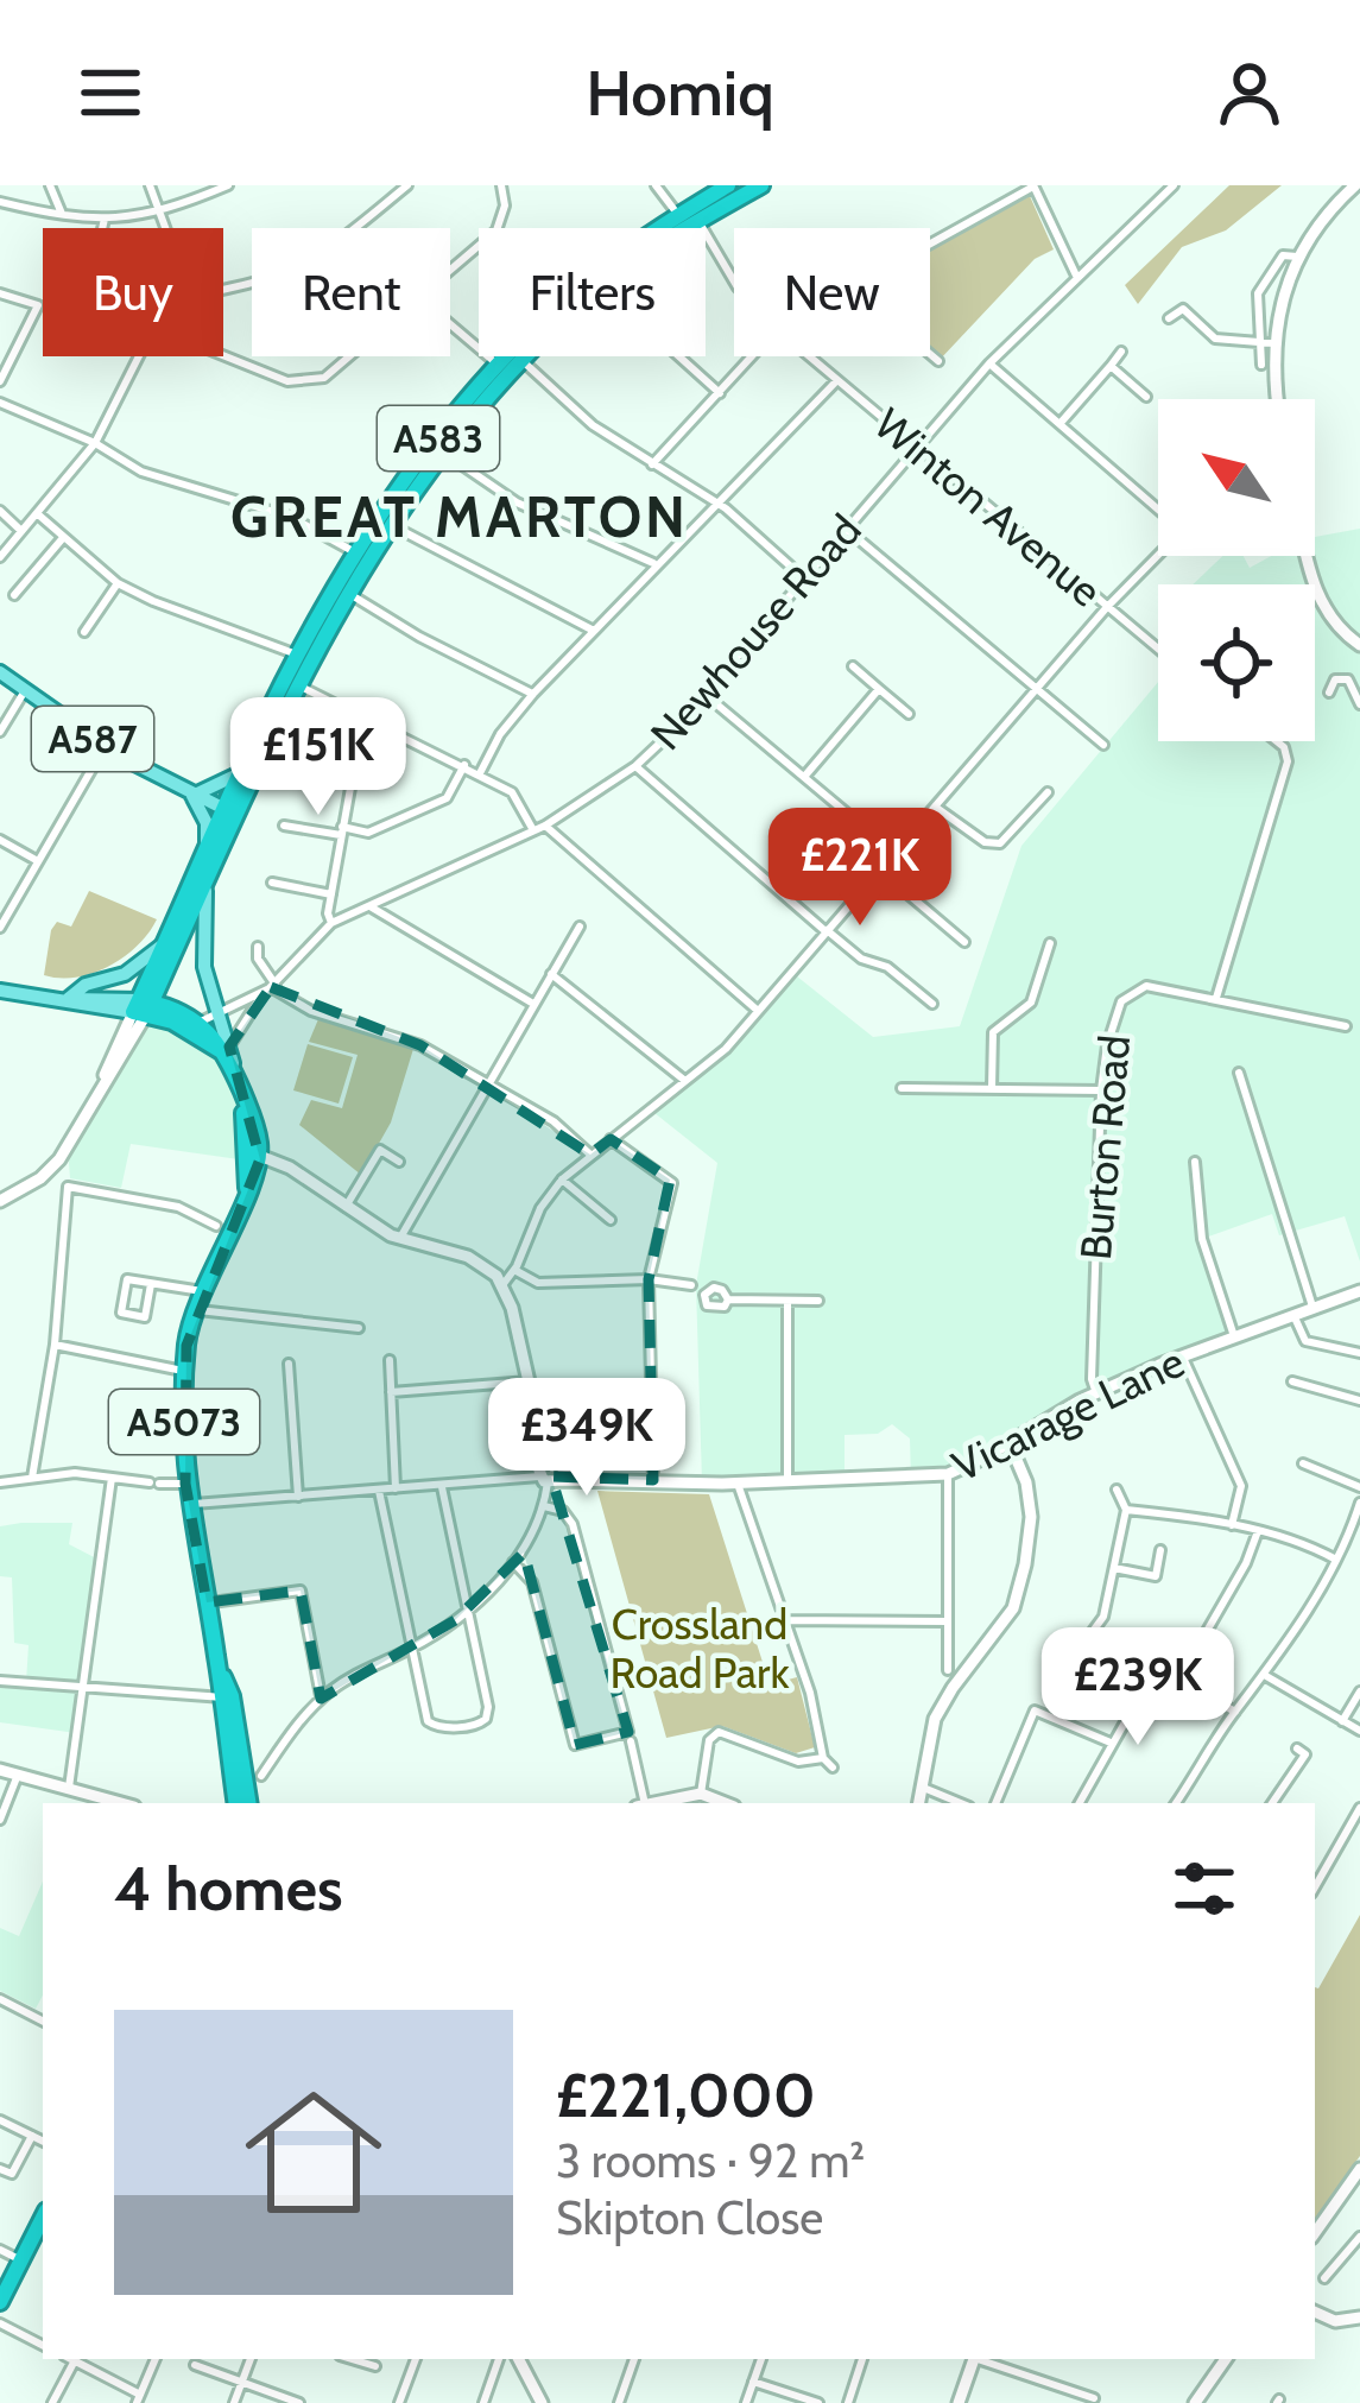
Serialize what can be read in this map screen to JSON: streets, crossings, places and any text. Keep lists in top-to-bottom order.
{
  "streets": {
    "highway": ["A583", "A5073"],
    "main road": ["A587"],
    "street": [
      "Winton Avenue",
      "Newhouse Road",
      "Burton Road",
      "Vicarage Lane"
    ]
  },
  "crossings": [
    ["A583", "Winton Avenue"],
    ["A583", "A587"],
    ["Winton Avenue", "Newhouse Road"],
    ["Burton Road", "Vicarage Lane"]
  ],
  "districts": ["GREAT MARTON"],
  "parks": ["Crossland Road Park"],
  "north": "top left",
  "page": {
    "header": "Homiq",
    "chip": [
      "Buy",
      "Rent",
      "Filters",
      "New"
    ],
    "price": [
      "£151K",
      "£221K",
      "£349K",
      "£239K"
    ],
    "heading": "4 homes",
    "list": [
      {
        "name": "£221,000",
        "note": "3 rooms · 92 m² · Skipton Close"
      }
    ]
  }
}
